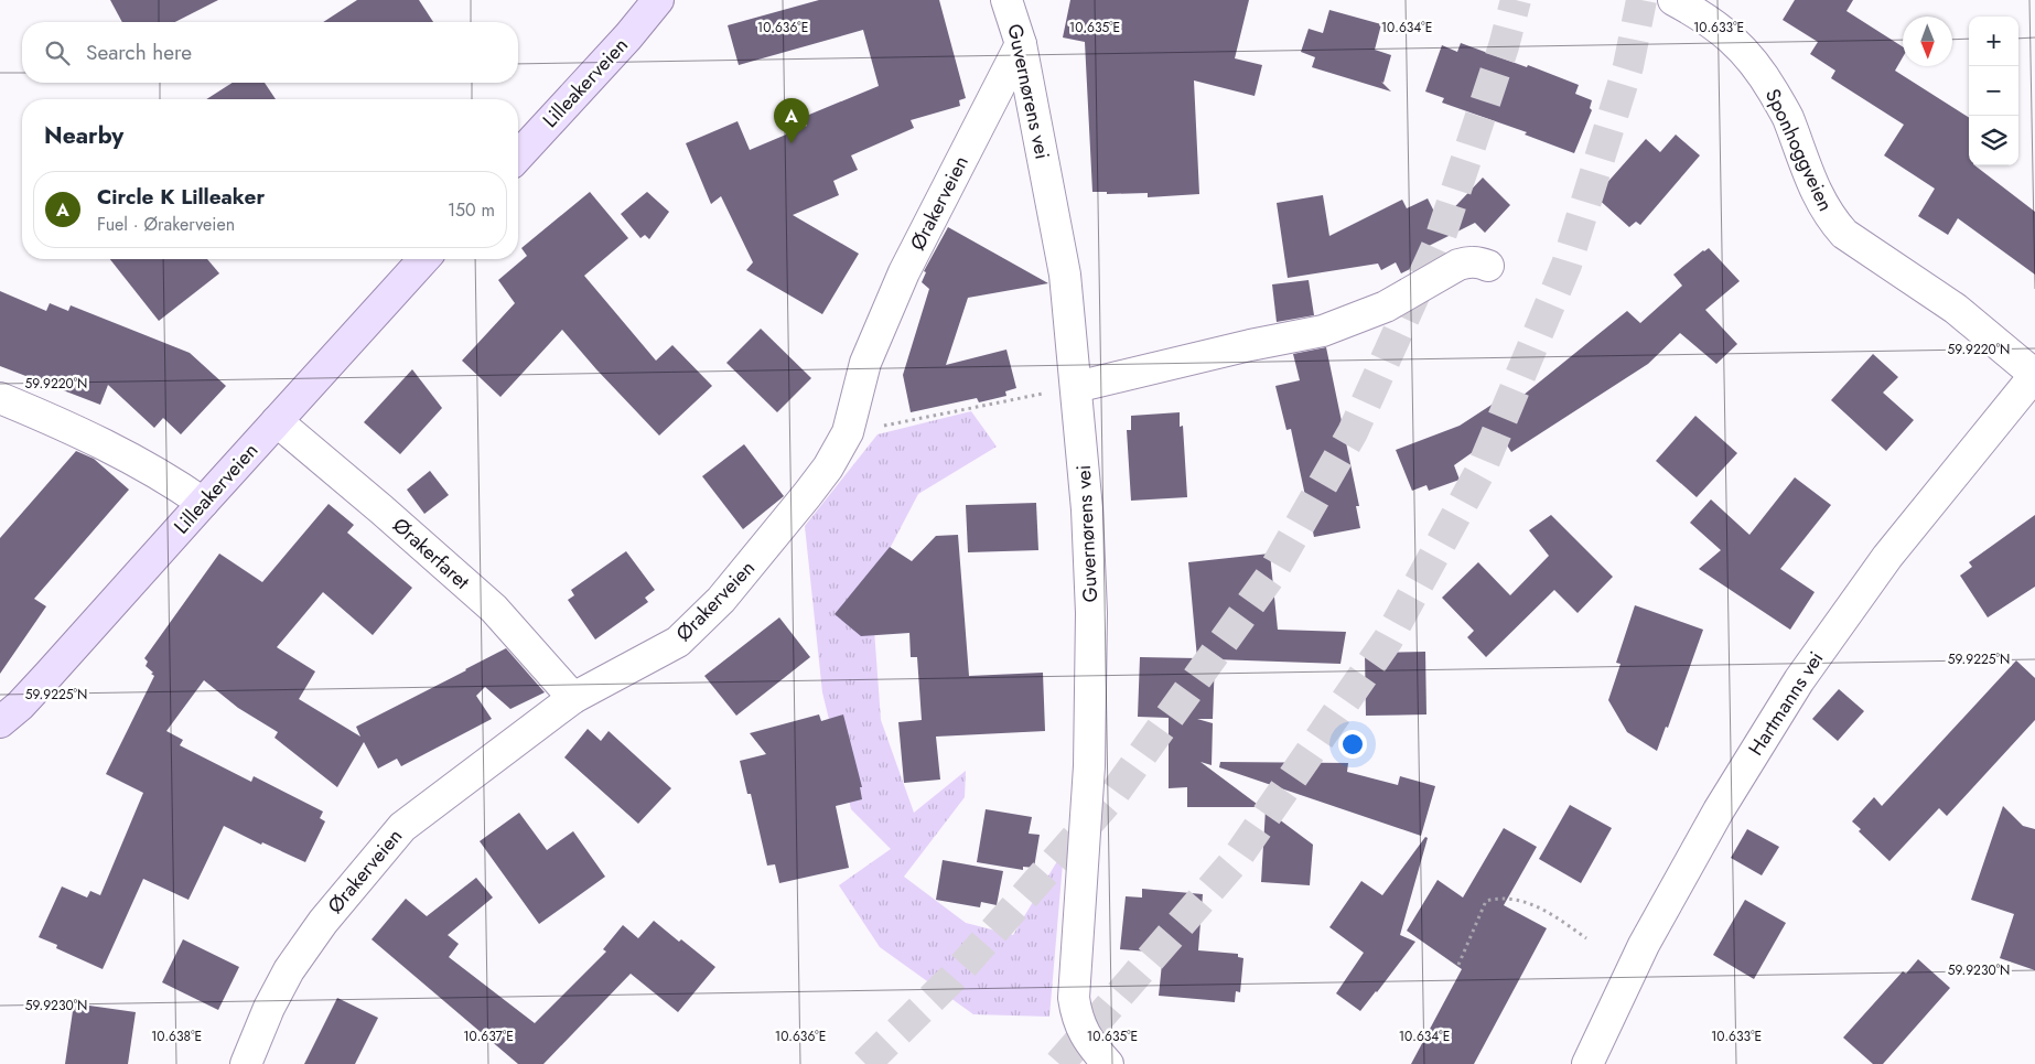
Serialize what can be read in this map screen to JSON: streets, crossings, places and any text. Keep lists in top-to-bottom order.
{
  "streets": {
    "main road": ["Lilleakerveien"],
    "street": [
      "Guvernørens vei",
      "Sponhoggveien",
      "Ørakerveien",
      "Ørakerfaret",
      "Hartmanns vei"
    ]
  },
  "crossings": [
    ["Lilleakerveien", "Ørakerfaret"],
    ["Guvernørens vei", "Ørakerveien"],
    ["Sponhoggveien", "Hartmanns vei"],
    ["Ørakerveien", "Ørakerfaret"]
  ],
  "north": "bottom",
  "page": {
    "map_buttons": ["+", "−"],
    "search": "Search here",
    "pins": "A",
    "heading": "Nearby",
    "list": [
      {
        "mark": "A",
        "name": "Circle K Lilleaker",
        "note": "Fuel · Ørakerveien",
        "value": "150 m"
      }
    ]
  },
  "coordinates": [
    "10.636°E",
    "10.635°E",
    "10.634°E",
    "10.633°E",
    "59.9220°N",
    "59.9225°N",
    "59.9230°N",
    "10.638°E",
    "10.637°E"
  ]
}
